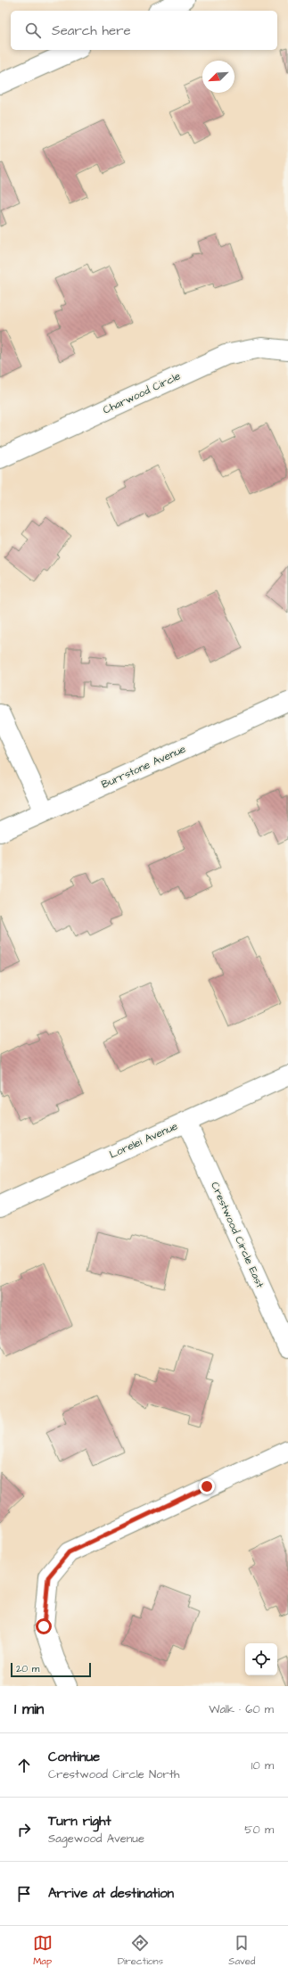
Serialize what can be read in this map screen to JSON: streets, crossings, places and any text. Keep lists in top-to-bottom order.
{
  "streets": {
    "street": [
      "Charwood Circle",
      "Burrstone Avenue",
      "Lorelei Avenue",
      "Crestwood Circle East"
    ]
  },
  "crossings": [
    ["Lorelei Avenue", "Crestwood Circle East"]
  ],
  "scale_bar": "20 m",
  "north": "bottom left",
  "page": {
    "search": "Search here",
    "scale": "20 m",
    "heading": ["1 min", "Walk · 60 m"],
    "list": [
      ["Continue", "Crestwood Circle North", "10 m"],
      ["Turn right", "Sagewood Avenue", "50 m"],
      "Arrive at destination"
    ],
    "nav": ["Map", "Directions", "Saved"]
  }
}
